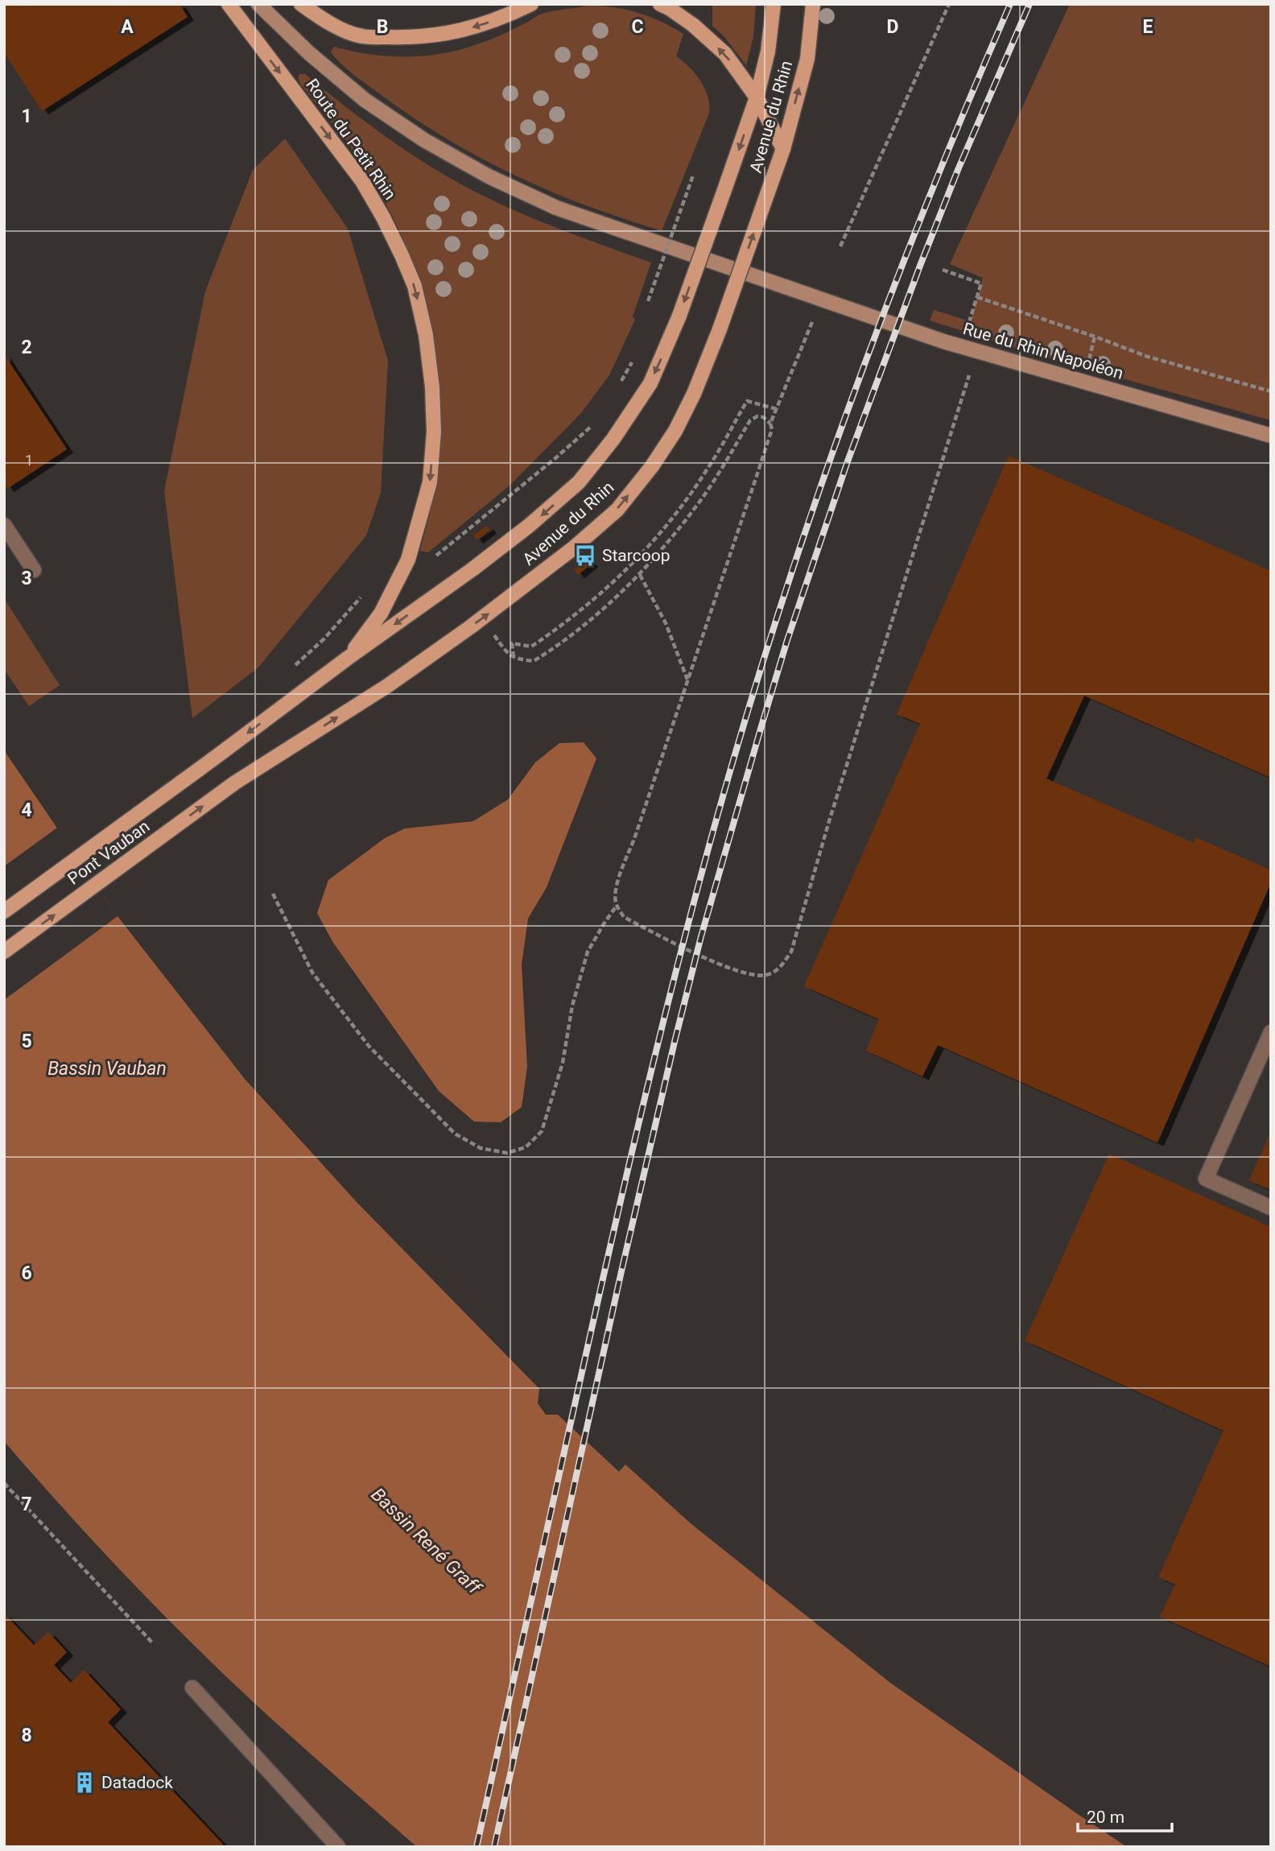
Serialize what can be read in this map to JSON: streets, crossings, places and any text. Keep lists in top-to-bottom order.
{
  "streets": {
    "main road": [
      "Avenue du Rhin",
      "Route du Petit Rhin",
      "Rue du Rhin Napoléon",
      "Pont Vauban"
    ]
  },
  "crossings": [
    ["Avenue du Rhin", "Route du Petit Rhin"],
    ["Avenue du Rhin", "Pont Vauban"],
    ["Route du Petit Rhin", "Rue du Rhin Napoléon"]
  ],
  "one_way": ["Route du Petit Rhin"],
  "water": ["Bassin Vauban", "Bassin René Graff"],
  "places": {
    "bus stop": ["Starcoop"],
    "building": ["Datadock"]
  },
  "house_numbers": ["1"],
  "scale_bar": "20 m",
  "grid": {
    "columns": [
      "A",
      "B",
      "C",
      "D",
      "E"
    ],
    "rows": [
      "1",
      "2",
      "3",
      "4",
      "5",
      "6",
      "7",
      "8"
    ]
  }
}
